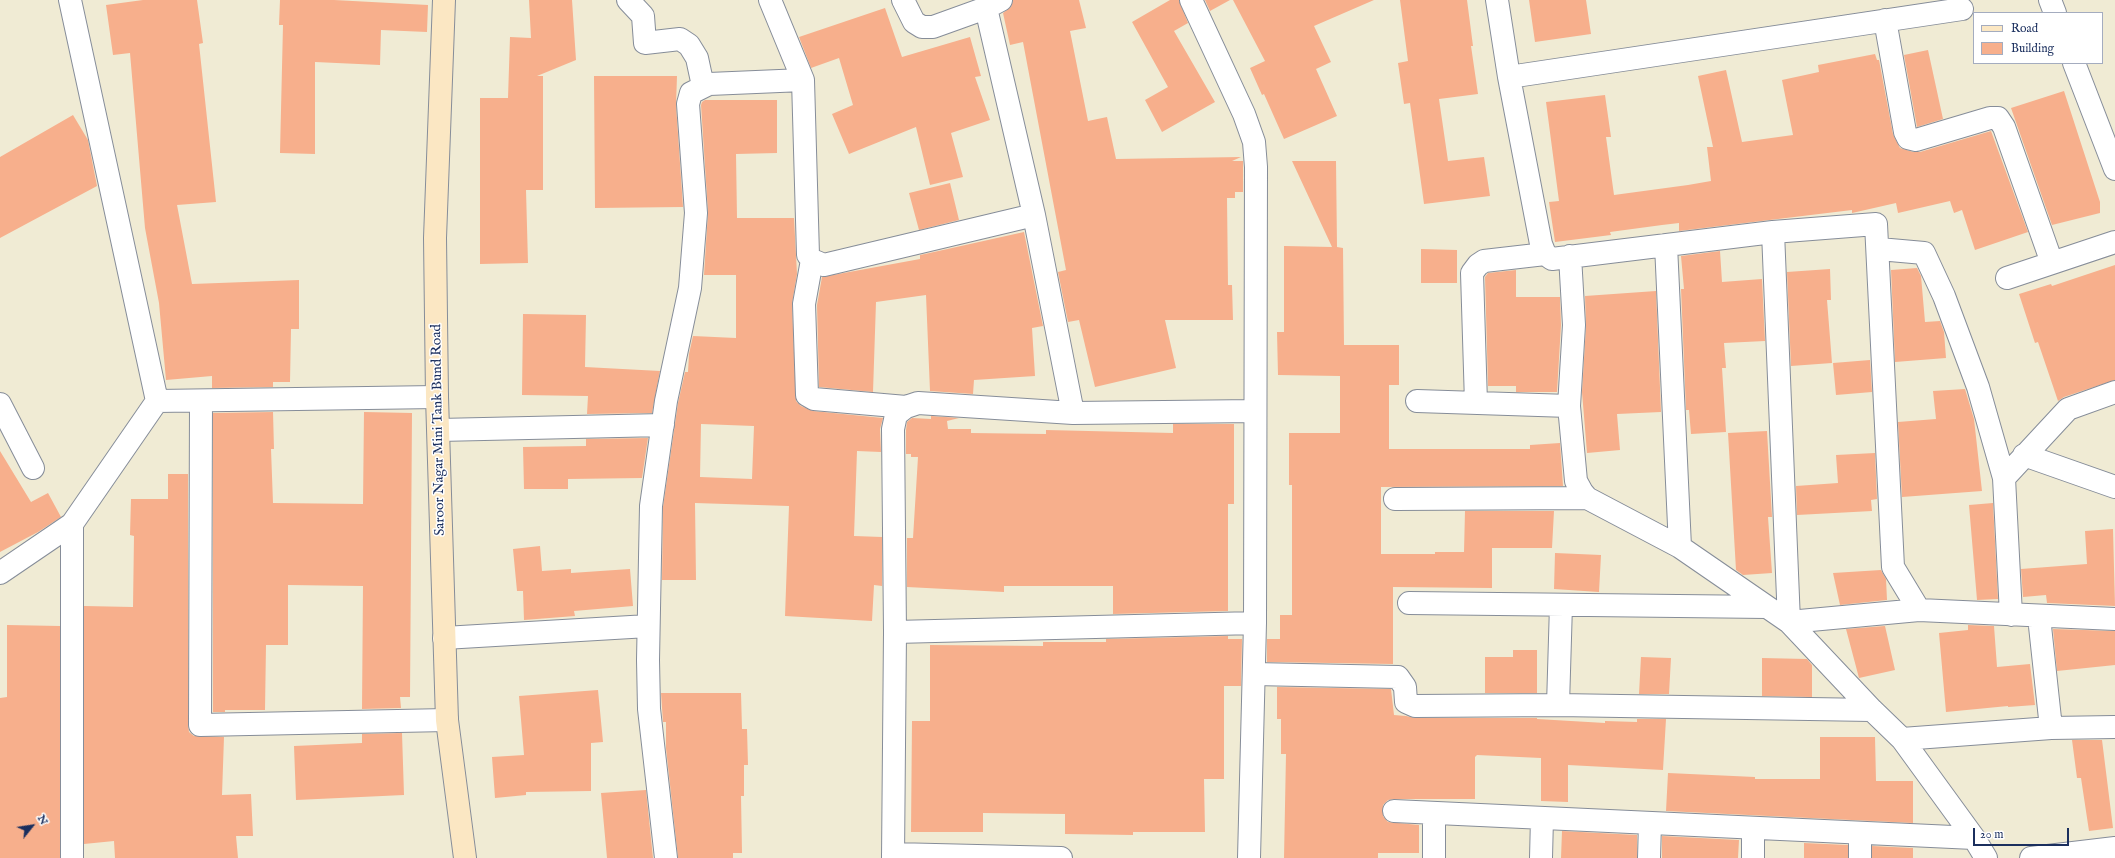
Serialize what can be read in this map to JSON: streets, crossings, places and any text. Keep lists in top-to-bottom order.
{
  "streets": {
    "main road": ["Saroor Nagar Mini Tank Bund Road"]
  },
  "legend": ["Road", "Building"],
  "scale_bar": "20 m",
  "north": "top right"
}
